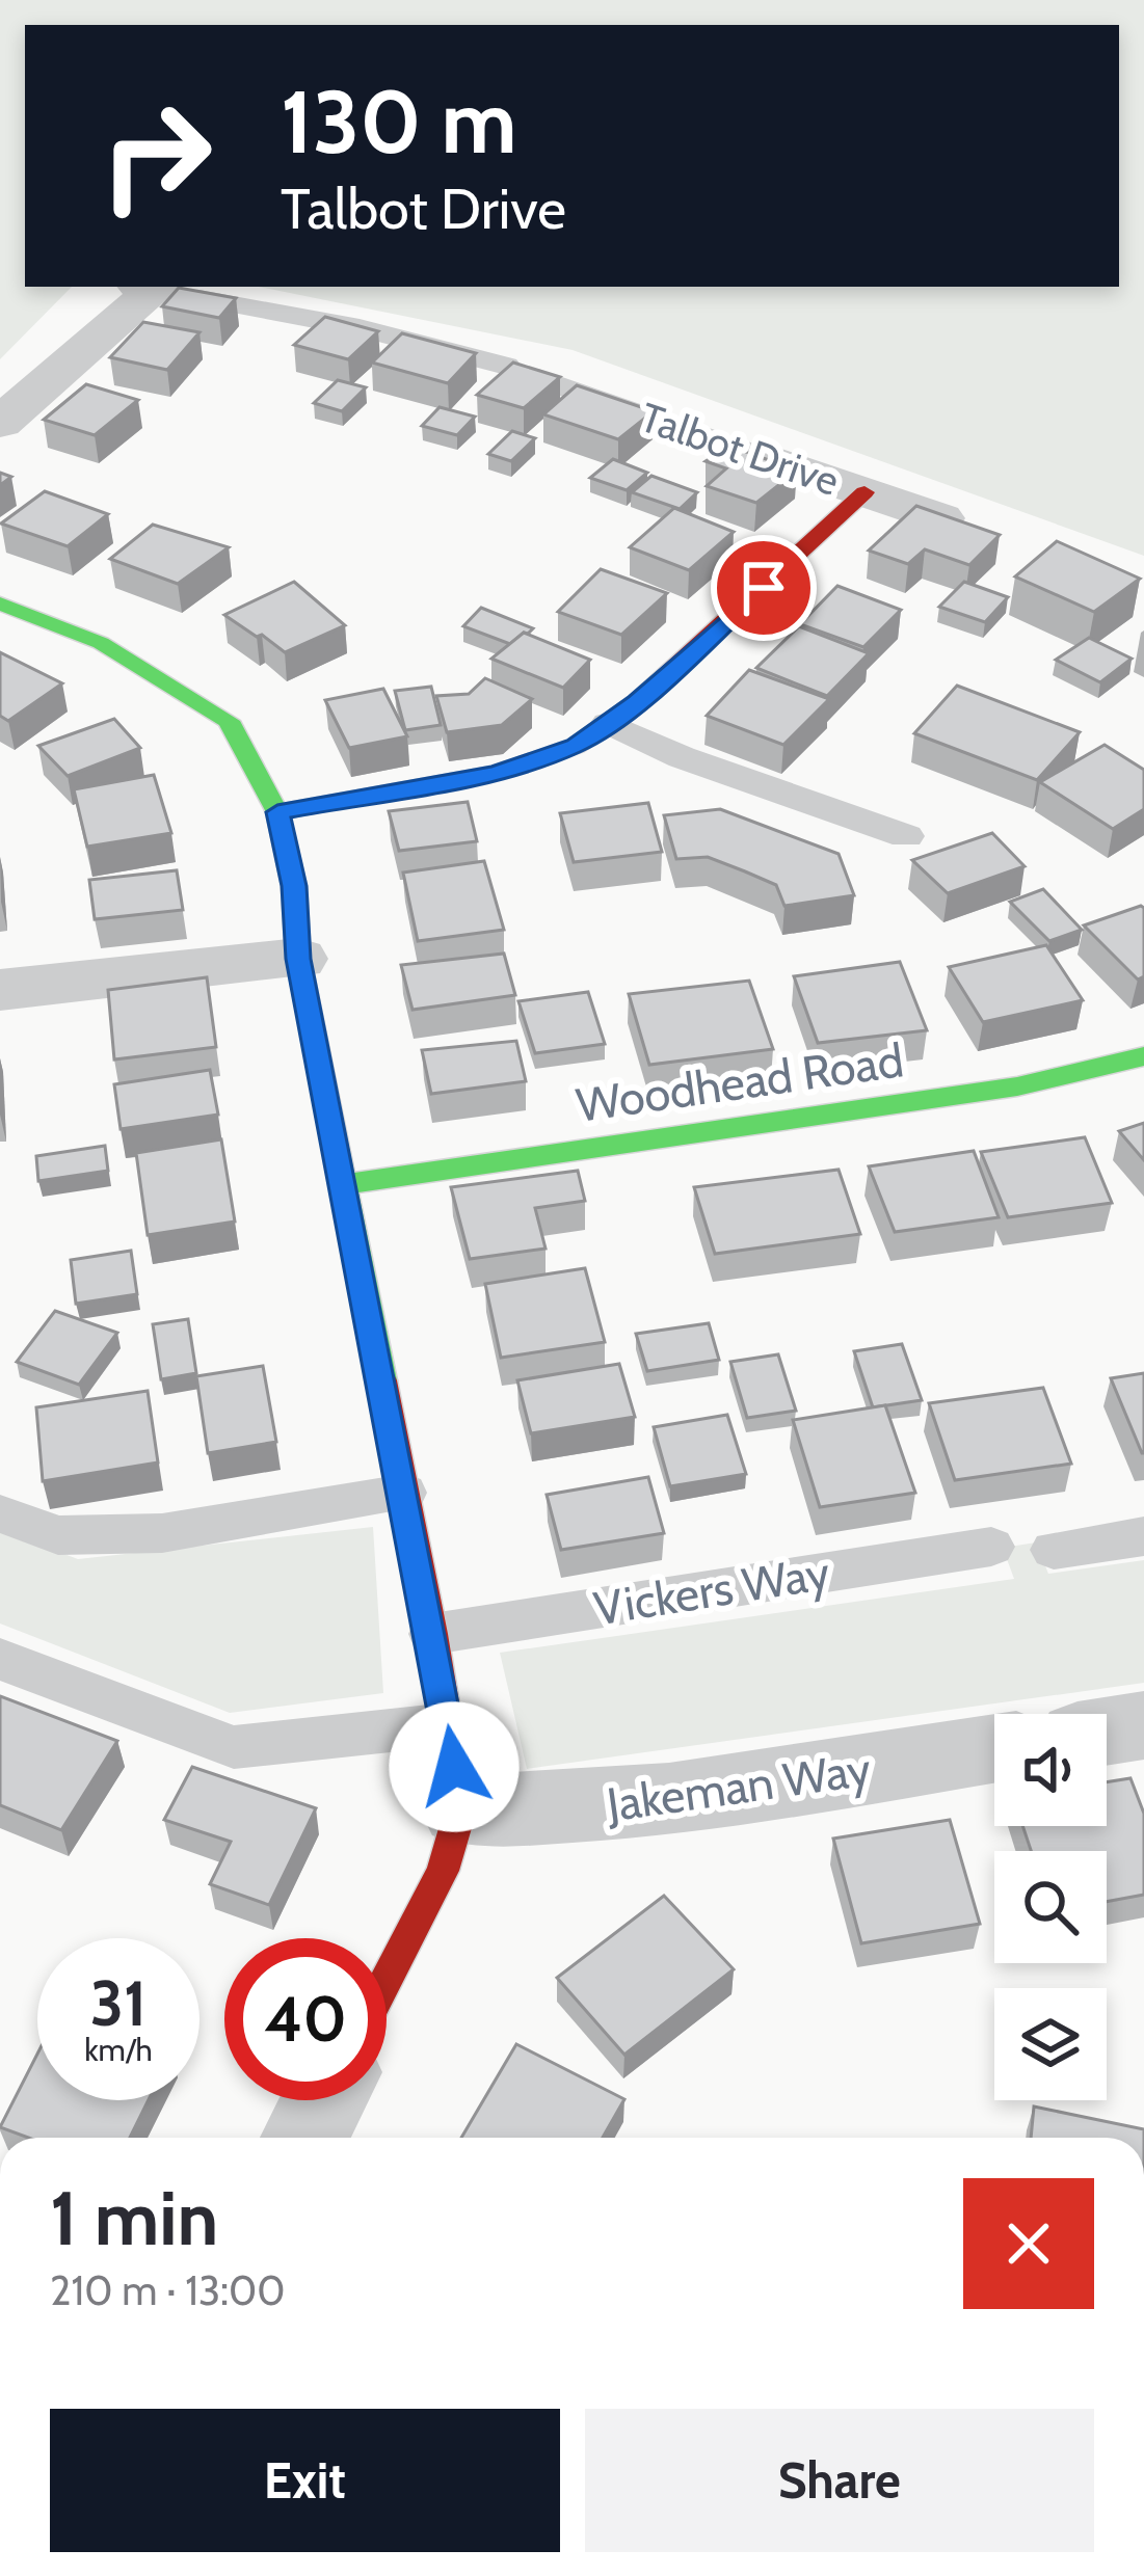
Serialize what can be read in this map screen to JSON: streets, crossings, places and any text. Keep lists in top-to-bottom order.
{
  "streets": {
    "street": ["Talbot Drive", "Woodhead Road", "Jakeman Way"],
    "lane": ["Vickers Way"]
  },
  "page": {
    "turn": ["130 m", "Talbot Drive"],
    "speed": "31 km/h",
    "limit": "40",
    "heading": ["1 min", "210 m · 13:00"],
    "buttons": ["Exit", "Share"]
  }
}
